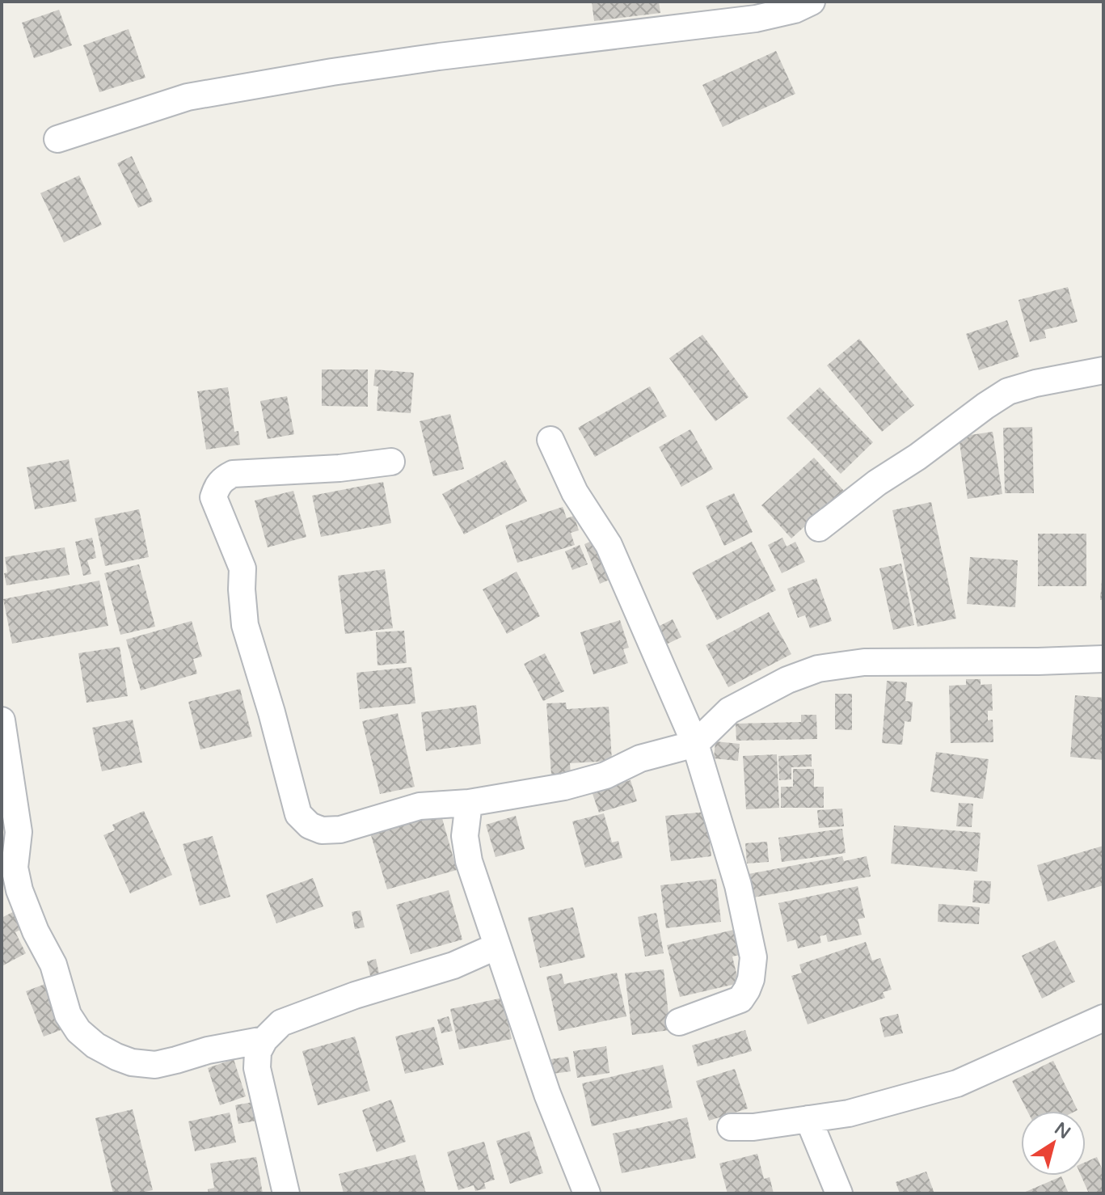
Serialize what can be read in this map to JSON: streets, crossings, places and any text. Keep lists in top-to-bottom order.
{
  "north": "top right"
}
